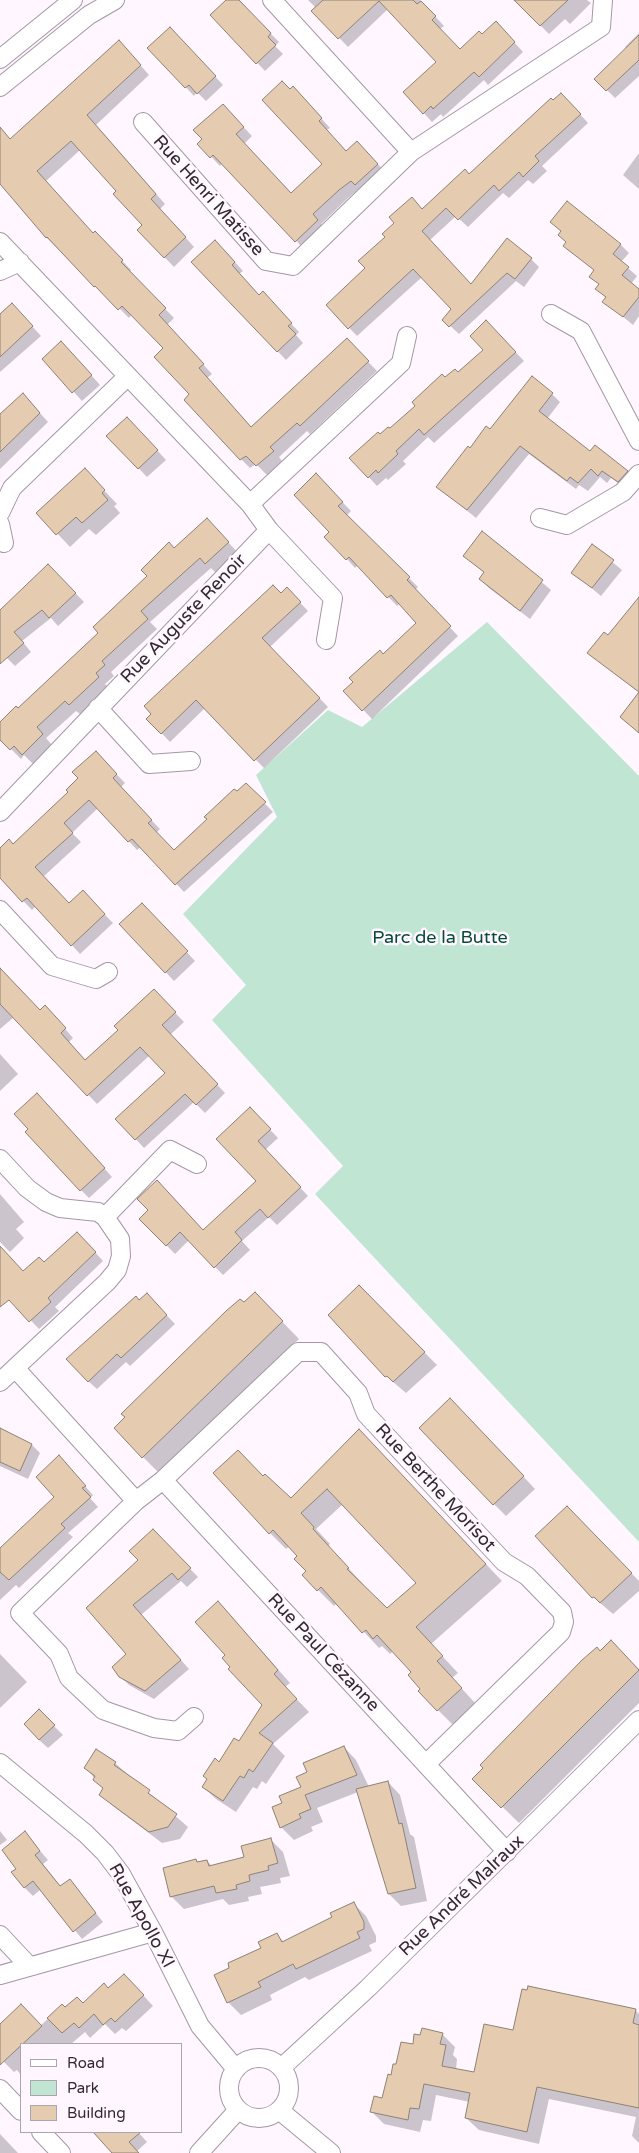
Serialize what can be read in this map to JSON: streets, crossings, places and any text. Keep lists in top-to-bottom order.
{
  "streets": {
    "street": [
      "Rue Henri Matisse",
      "Rue Auguste Renoir",
      "Rue Berthe Morisot",
      "Rue Paul Cézanne",
      "Rue André Malraux",
      "Rue Apollo XI"
    ]
  },
  "crossings": [
    ["Rue Berthe Morisot", "Rue Paul Cézanne"],
    ["Rue Paul Cézanne", "Rue André Malraux"],
    ["Rue André Malraux", "Rue Apollo XI"]
  ],
  "parks": ["Parc de la Butte"],
  "legend": ["Road", "Park", "Building"]
}
